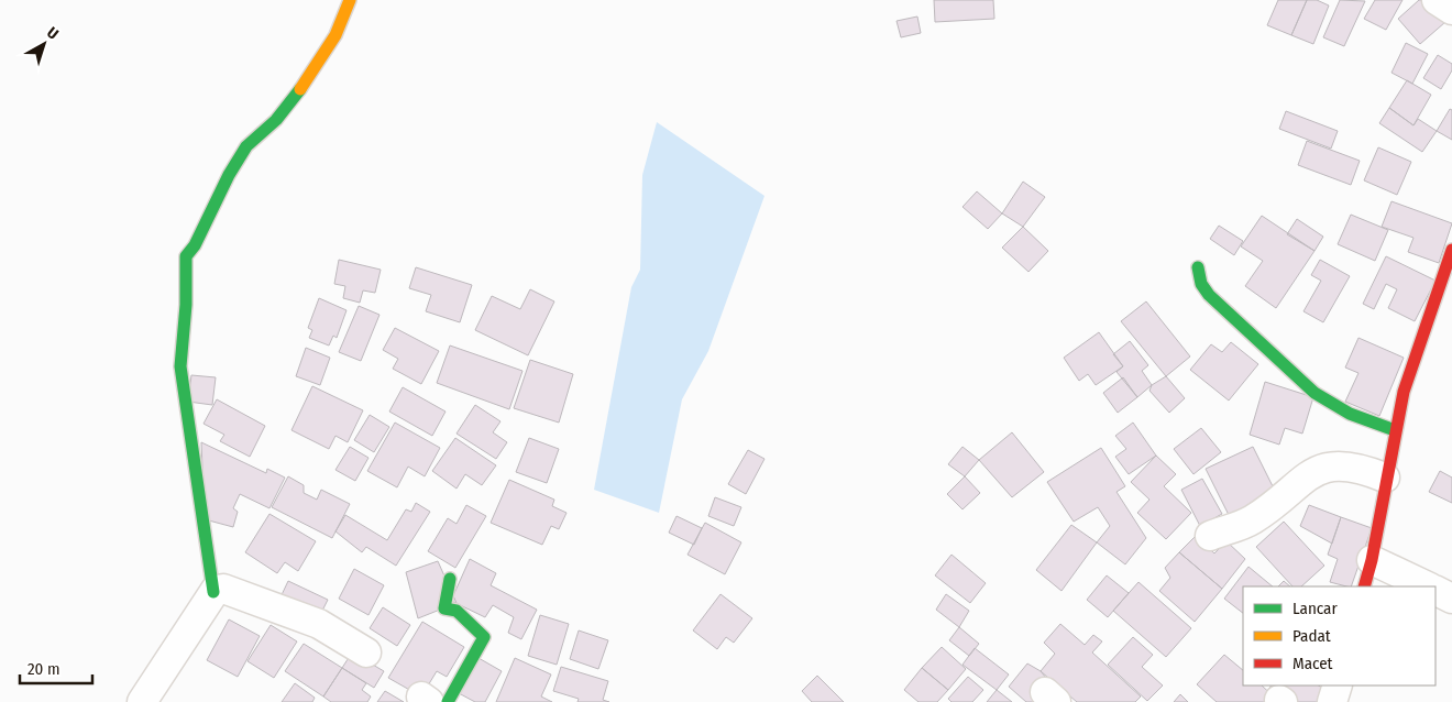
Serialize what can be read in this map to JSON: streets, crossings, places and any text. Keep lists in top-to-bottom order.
{
  "legend": ["Lancar", "Padat", "Macet"],
  "scale_bar": "20 m",
  "north": "top right"
}
